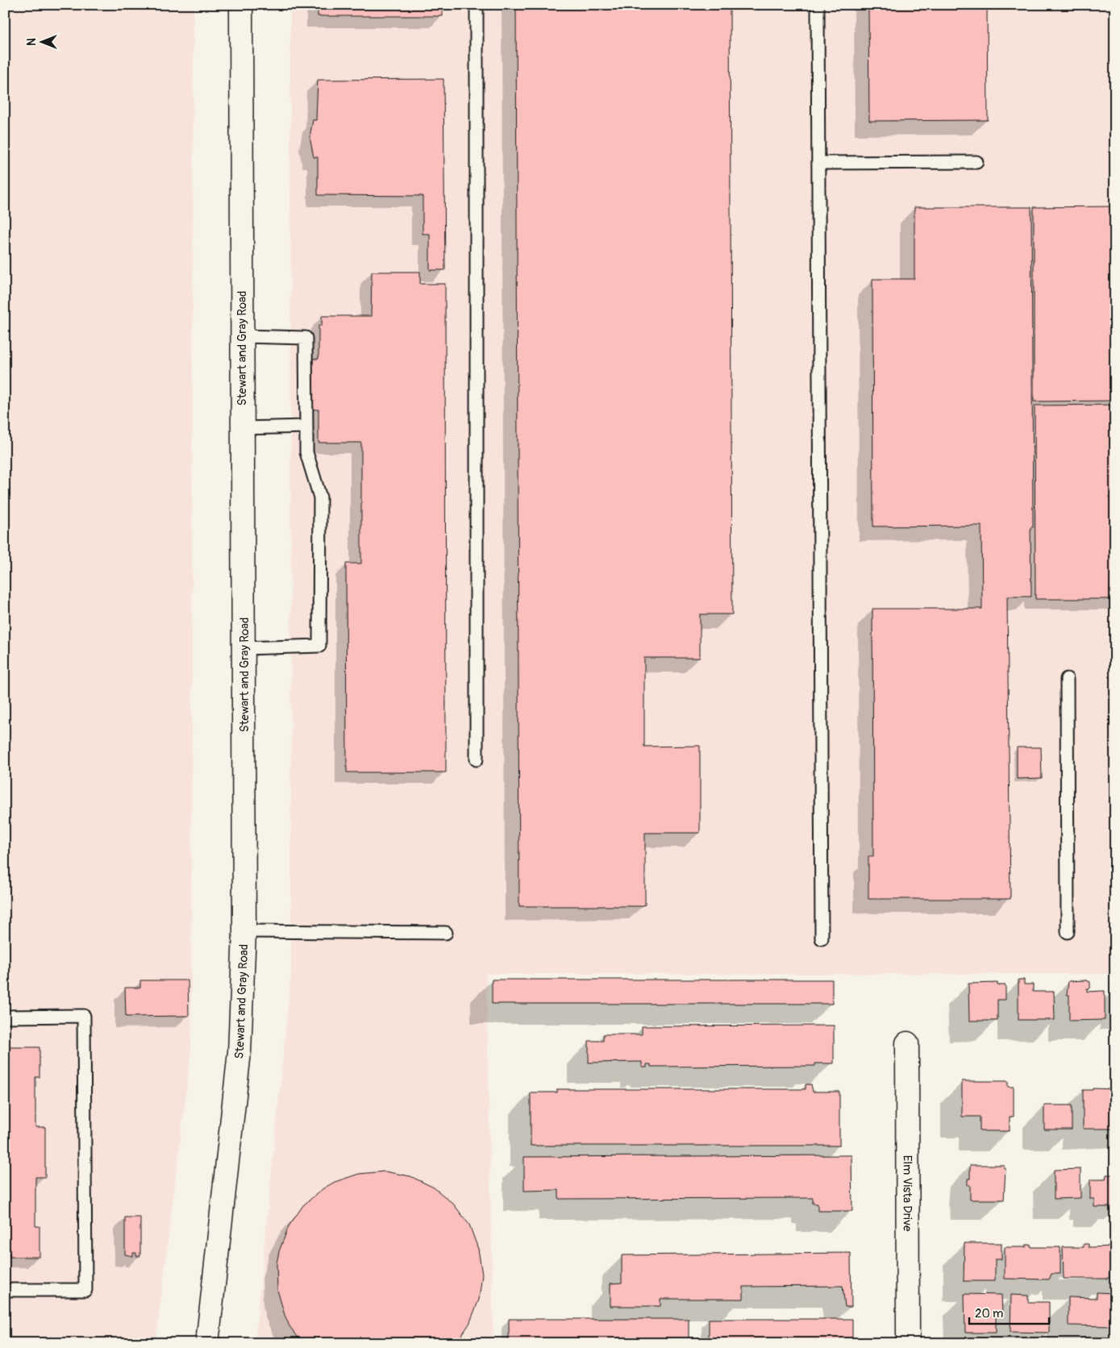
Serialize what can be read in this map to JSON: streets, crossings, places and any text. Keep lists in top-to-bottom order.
{
  "streets": {
    "main road": ["Stewart and Gray Road", "Elm Vista Drive"]
  },
  "scale_bar": "20 m",
  "north": "left"
}
